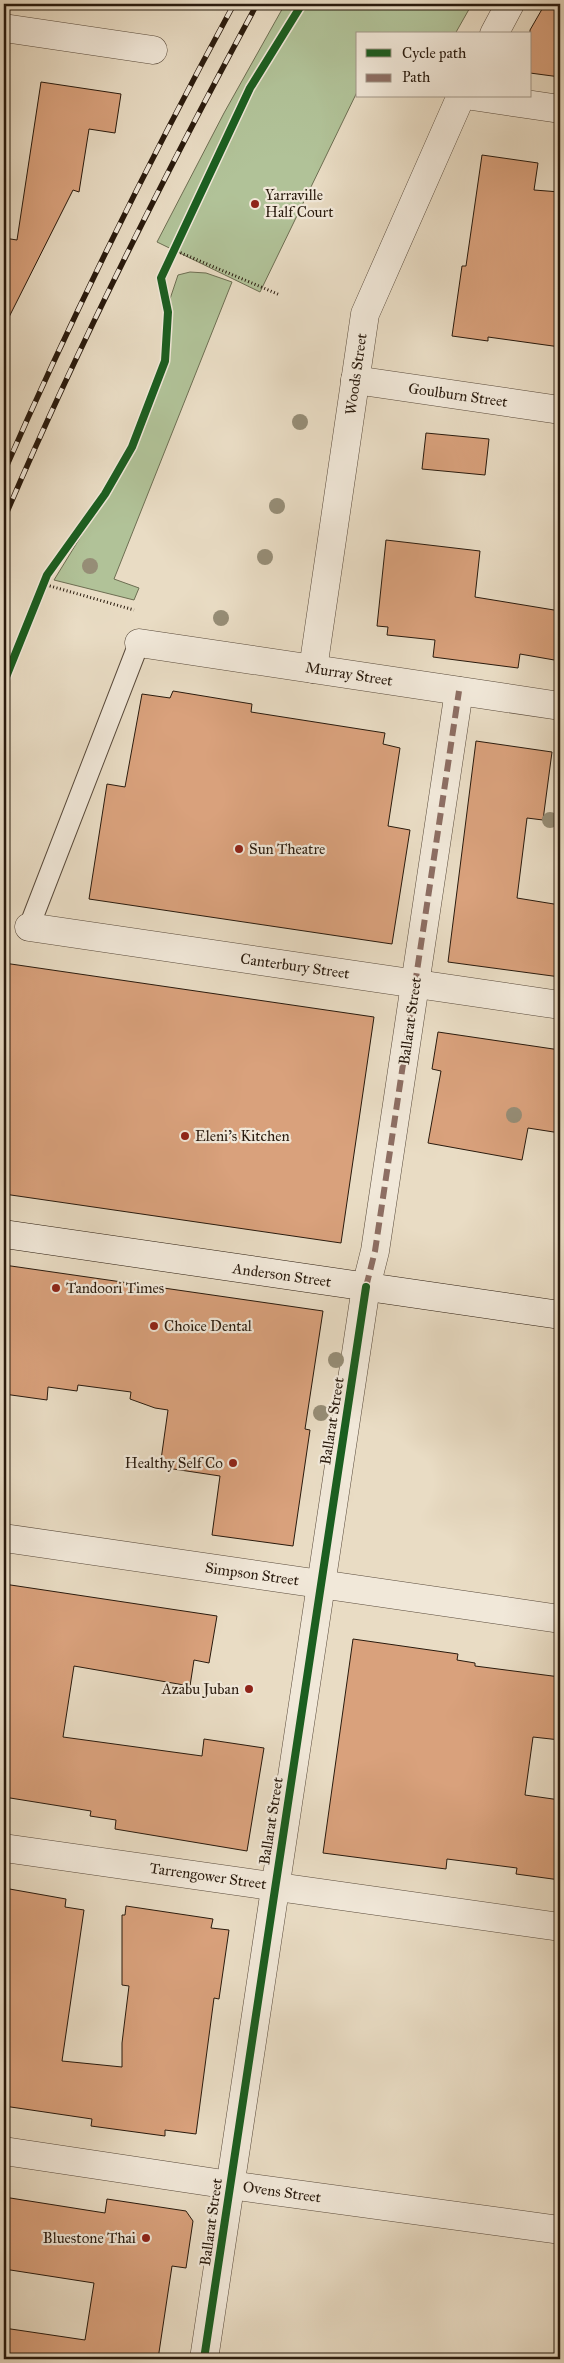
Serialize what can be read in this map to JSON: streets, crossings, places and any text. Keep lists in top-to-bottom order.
{
  "streets": {
    "street": [
      "Woods Street",
      "Goulburn Street",
      "Murray Street",
      "Canterbury Street",
      "Ballarat Street",
      "Anderson Street",
      "Simpson Street",
      "Tarrengower Street",
      "Ovens Street"
    ]
  },
  "crossings": [
    ["Woods Street", "Goulburn Street"],
    ["Woods Street", "Murray Street"],
    ["Murray Street", "Ballarat Street"],
    ["Canterbury Street", "Ballarat Street"],
    ["Ballarat Street", "Anderson Street"],
    ["Ballarat Street", "Simpson Street"],
    ["Ballarat Street", "Tarrengower Street"],
    ["Ballarat Street", "Ovens Street"]
  ],
  "places": [
    "Yarraville Half Court",
    "Sun Theatre",
    "Eleni's Kitchen",
    "Tandoori Times",
    "Choice Dental",
    "Healthy Self Co",
    "Azabu Juban",
    "Bluestone Thai"
  ],
  "legend": ["Cycle path", "Path"]
}
